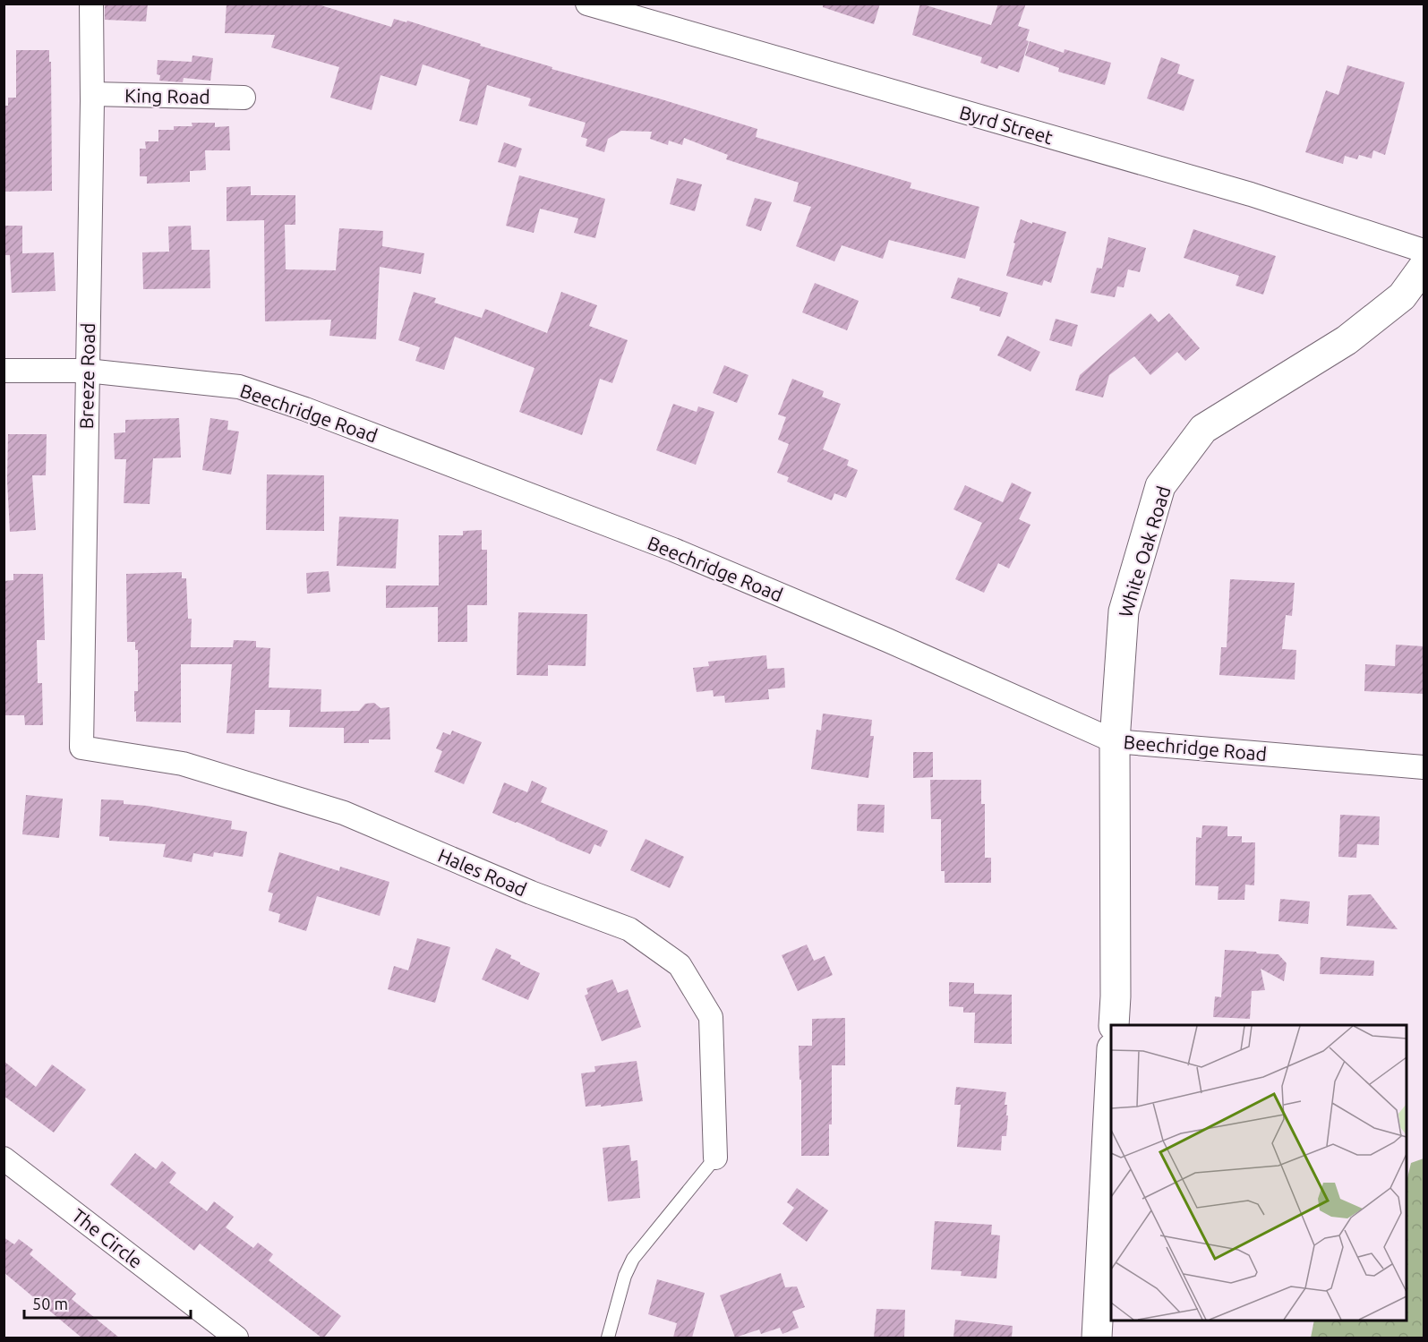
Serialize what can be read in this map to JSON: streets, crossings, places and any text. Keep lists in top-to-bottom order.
{
  "streets": {
    "street": [
      "King Road",
      "Byrd Street",
      "Breeze Road",
      "Beechridge Road",
      "White Oak Road",
      "Hales Road",
      "The Circle"
    ]
  },
  "crossings": [
    ["King Road", "Breeze Road"],
    ["Breeze Road", "Beechridge Road"],
    ["Breeze Road", "Hales Road"],
    ["Beechridge Road", "White Oak Road"]
  ],
  "scale_bar": "50 m"
}
